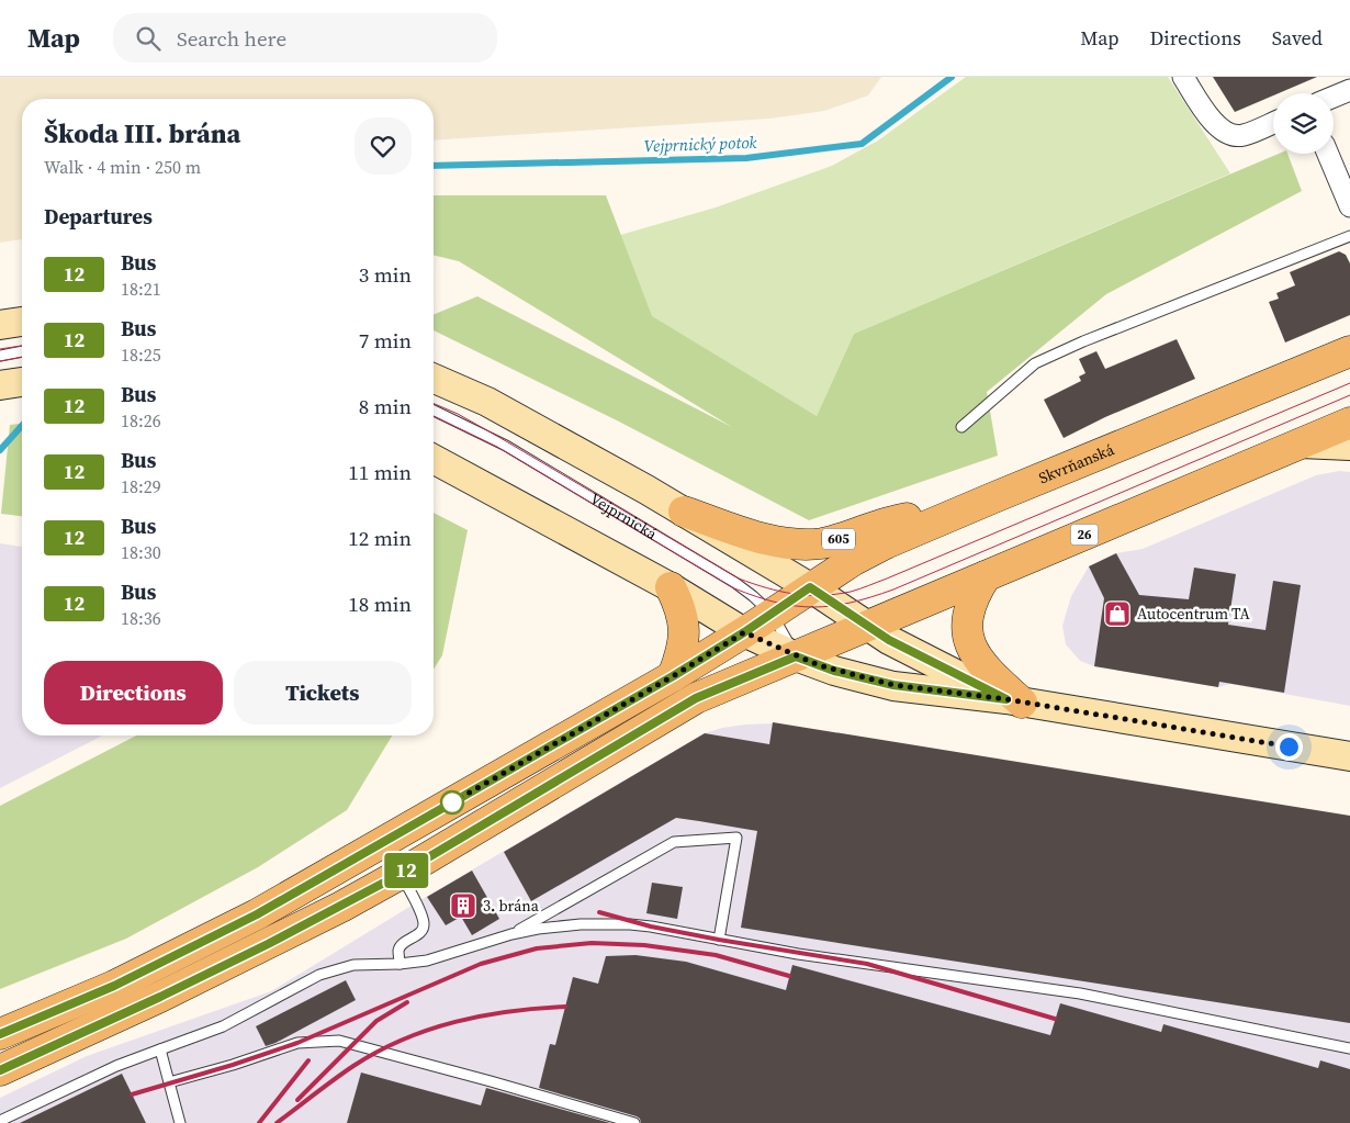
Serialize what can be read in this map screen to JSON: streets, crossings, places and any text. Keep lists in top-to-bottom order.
{
  "streets": {
    "main road": ["Skvrňanská", "26", "605"],
    "lane": ["Vejprnická"]
  },
  "crossings": [
    ["Skvrňanská", "Vejprnická"],
    ["Skvrňanská", "605"],
    ["Vejprnická", "26"]
  ],
  "water": ["Vejprnický potok"],
  "places": {
    "shop": ["Autocentrum TA"],
    "building": ["3. brána"]
  },
  "lines": ["bus line 12"],
  "page": {
    "header": "Map",
    "search": "Search here",
    "nav": ["Map", "Directions", "Saved"],
    "on_map": "12",
    "heading": [
      ["Škoda III. brána", "Walk · 4 min · 250 m"],
      "Departures"
    ],
    "list": [
      {
        "mark": "12",
        "name": "Bus",
        "note": "18:21",
        "value": "3 min"
      },
      {
        "mark": "12",
        "name": "Bus",
        "note": "18:25",
        "value": "7 min"
      },
      {
        "mark": "12",
        "name": "Bus",
        "note": "18:26",
        "value": "8 min"
      },
      {
        "mark": "12",
        "name": "Bus",
        "note": "18:29",
        "value": "11 min"
      },
      {
        "mark": "12",
        "name": "Bus",
        "note": "18:30",
        "value": "12 min"
      },
      {
        "mark": "12",
        "name": "Bus",
        "note": "18:36",
        "value": "18 min"
      }
    ],
    "buttons": ["Directions", "Tickets"]
  }
}
